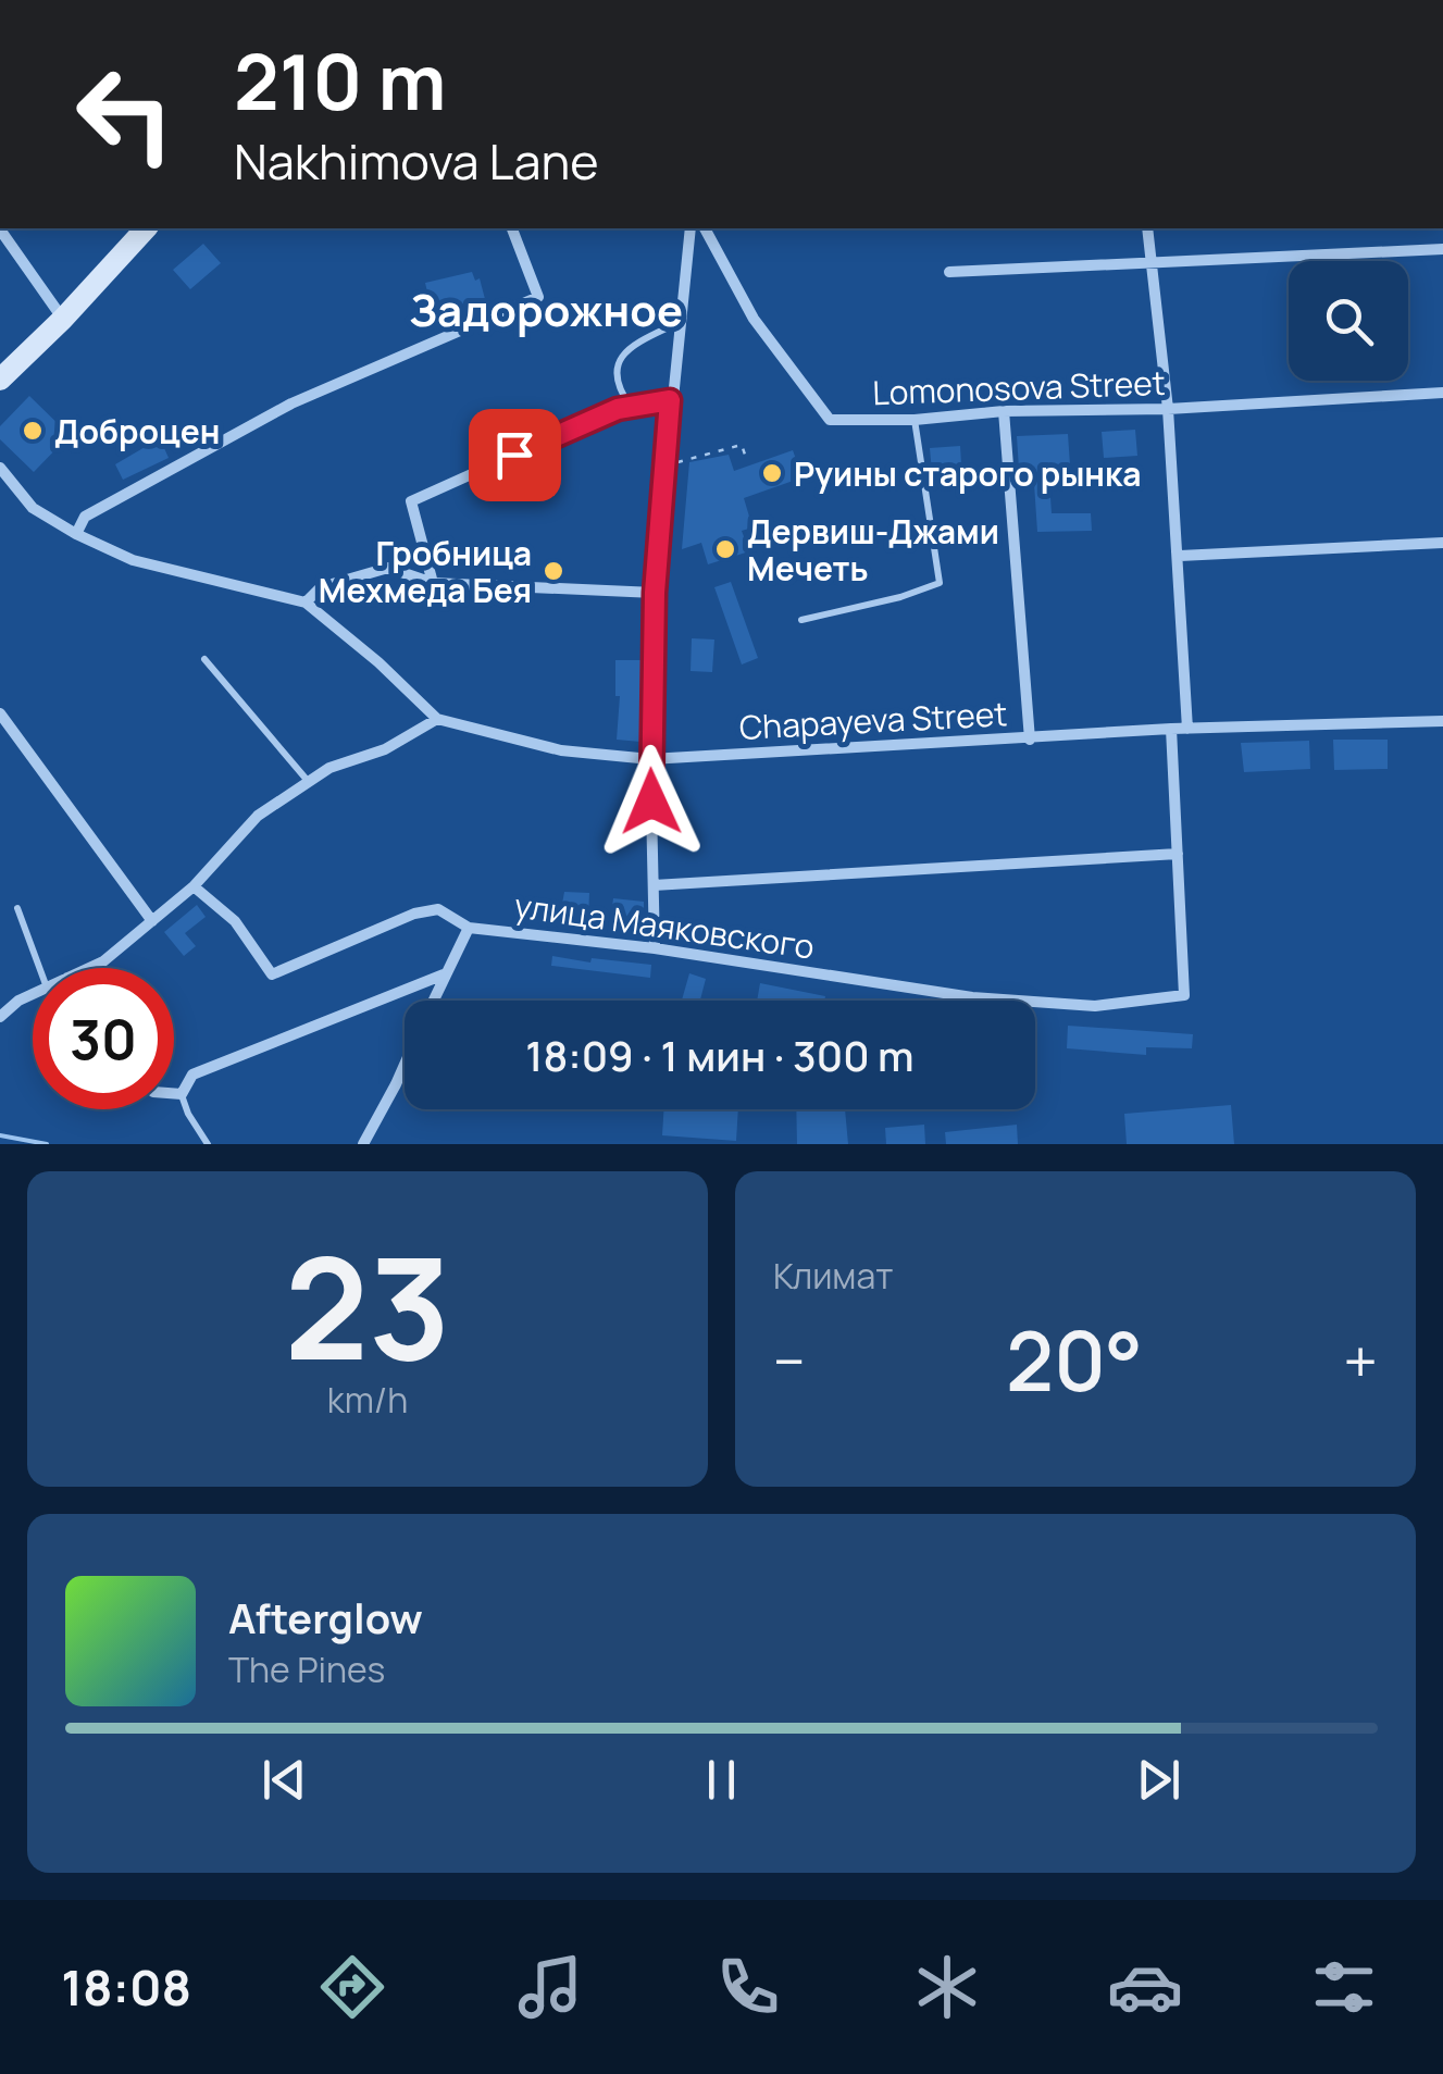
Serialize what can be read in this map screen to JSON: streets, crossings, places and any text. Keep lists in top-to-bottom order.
{
  "streets": {
    "street": ["Lomonosova Street", "Chapayeva Street", "улица Маяковского"]
  },
  "districts": ["Задорожное"],
  "places": [
    "Доброцен",
    "Руины старого рынка",
    "Дервиш-Джами Мечеть",
    "Гробница Мехмеда Бея"
  ],
  "page": {
    "turn": ["210 m", "Nakhimova Lane"],
    "limit": "30",
    "trip": "18:09 · 1 мин · 300 m",
    "tile": [
      ["23", "km/h"],
      "Климат"
    ],
    "heat": ["−", "20°", "+"],
    "song": ["Afterglow", "The Pines"],
    "tabs": "18:08"
  }
}
